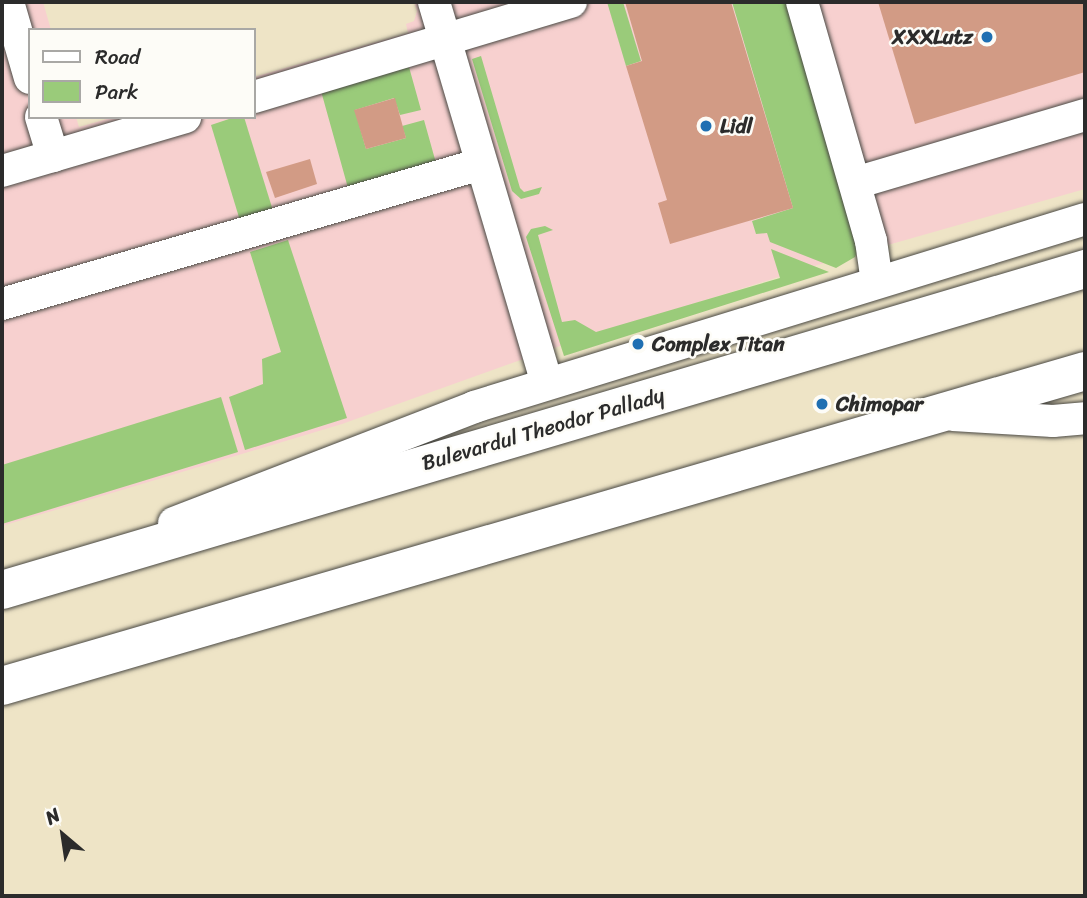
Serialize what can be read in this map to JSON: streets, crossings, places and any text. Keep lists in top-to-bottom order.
{
  "streets": {
    "main road": ["Bulevardul Theodor Pallady"]
  },
  "places": [
    "XXXLutz",
    "Lidl",
    "Complex Titan",
    "Chimopar"
  ],
  "legend": ["Road", "Park"],
  "north": "top left"
}
